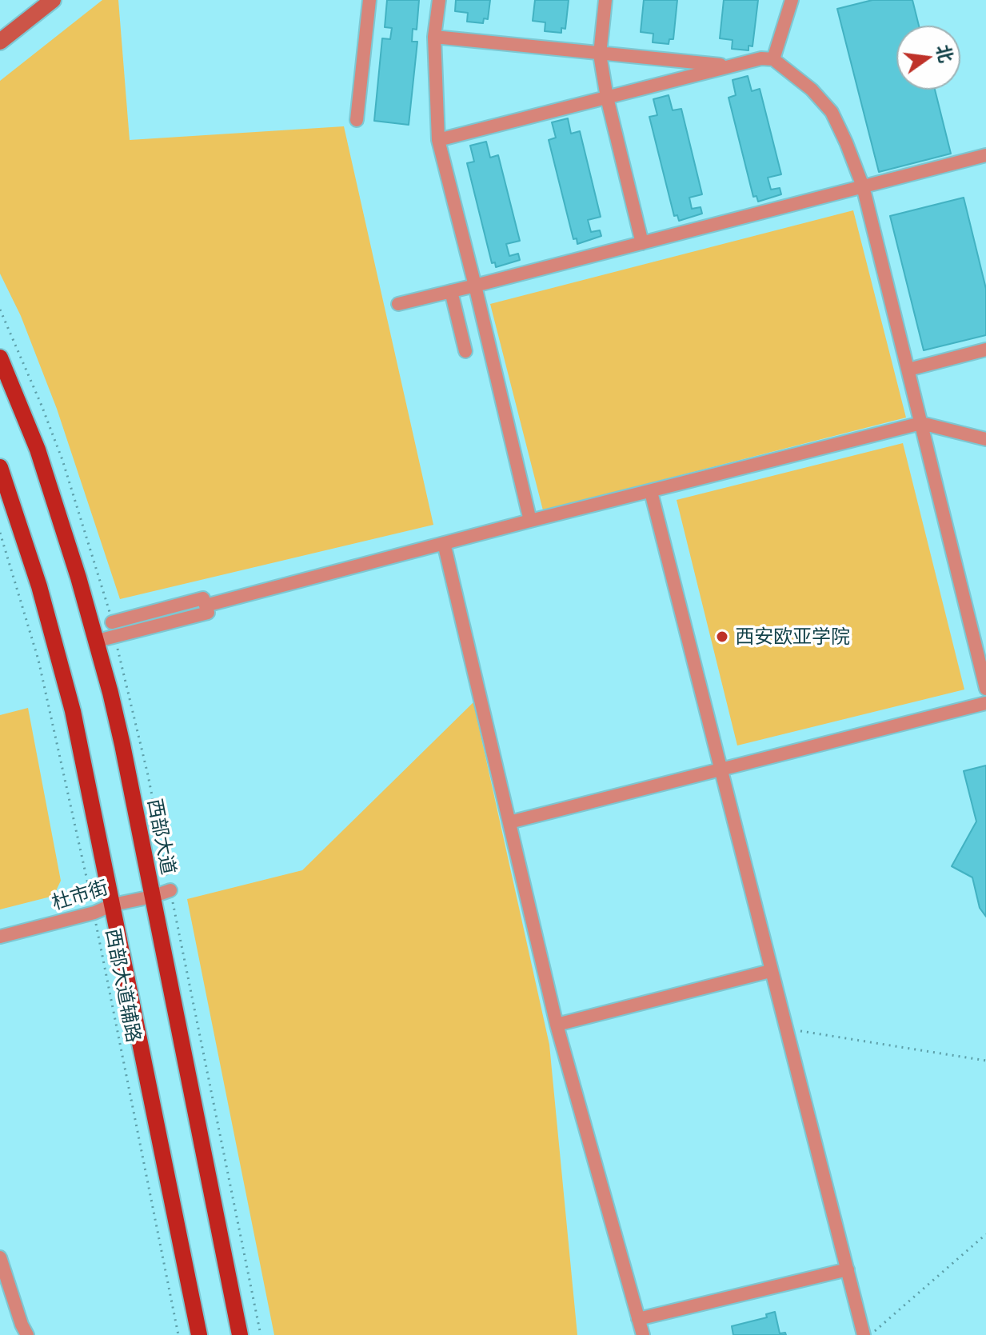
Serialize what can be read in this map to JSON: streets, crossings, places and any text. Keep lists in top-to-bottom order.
{
  "streets": {
    "main road": ["西部大道"],
    "street": ["杜市街"],
    "path": ["西部大道辅路"]
  },
  "crossings": [
    ["西部大道", "杜市街"],
    ["杜市街", "西部大道辅路"]
  ],
  "places": ["西安欧亚学院"],
  "north": "right"
}
